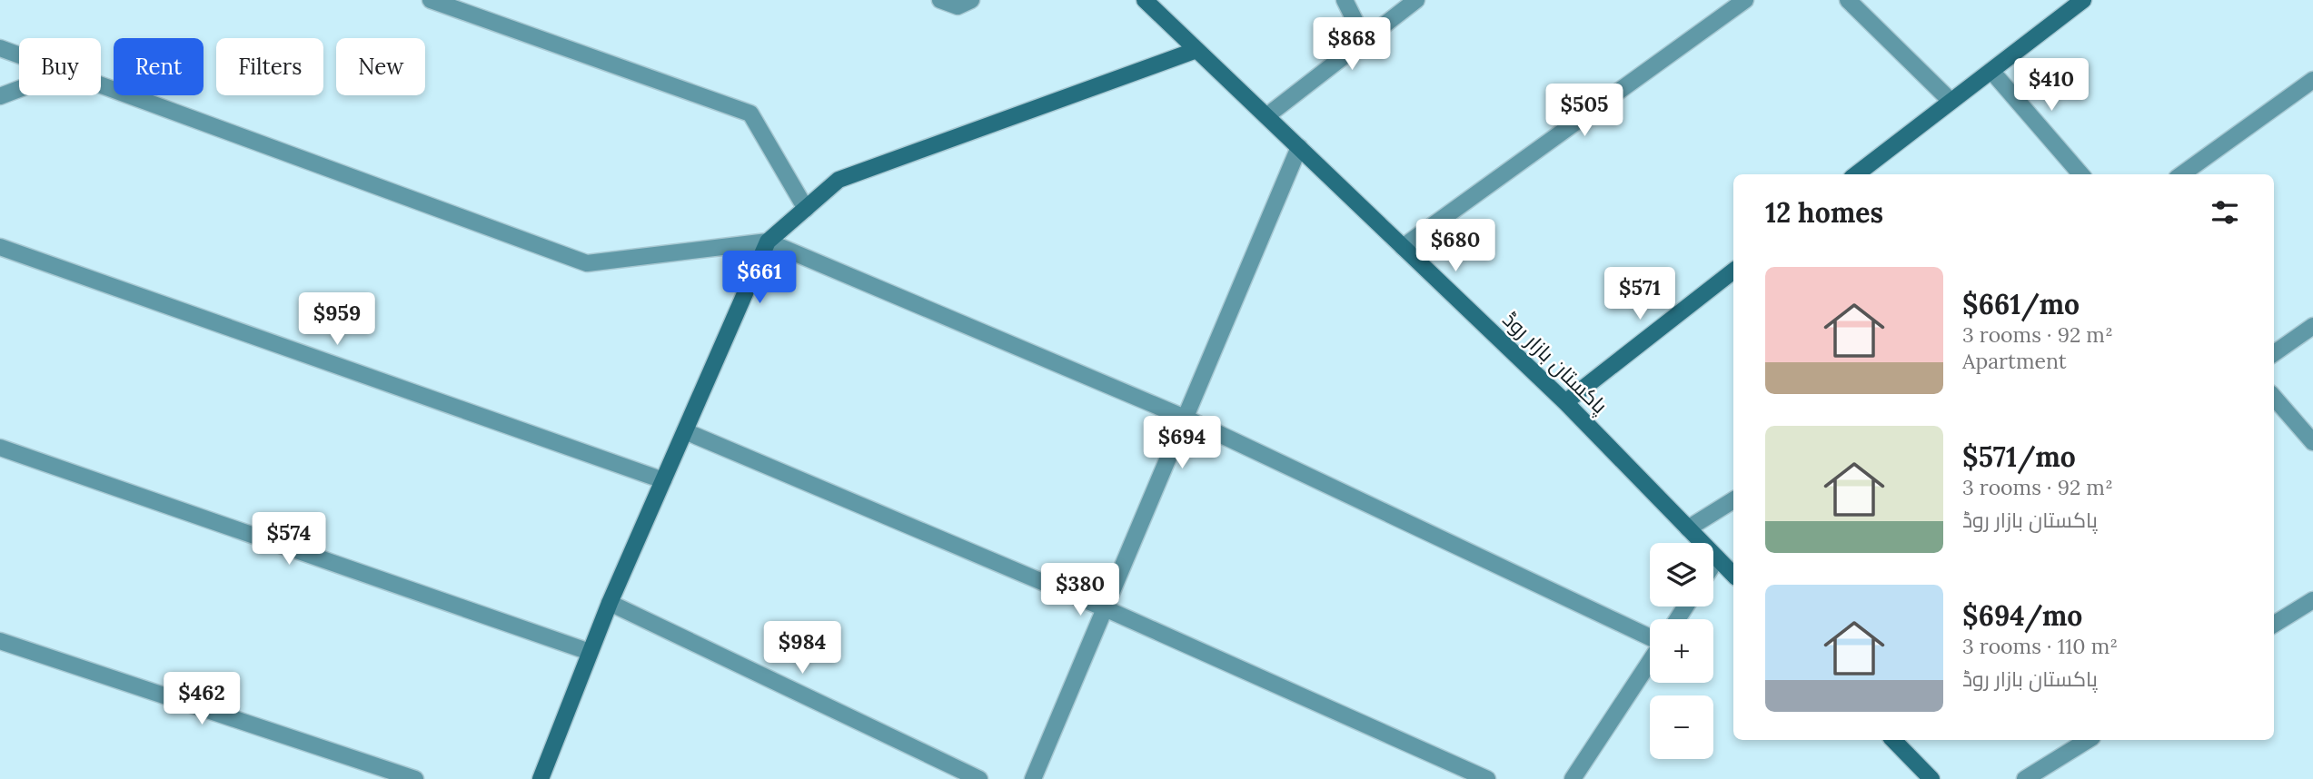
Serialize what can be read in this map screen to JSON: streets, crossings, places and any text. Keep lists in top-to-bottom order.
{
  "streets": {
    "street": ["پاکستان بازار روڈ"]
  },
  "page": {
    "price": [
      "$868",
      "$410",
      "$505",
      "$680",
      "$661",
      "$571",
      "$959",
      "$694",
      "$574",
      "$380",
      "$984",
      "$462"
    ],
    "chip": [
      "Buy",
      "Rent",
      "Filters",
      "New"
    ],
    "heading": "12 homes",
    "list": [
      {
        "name": "$661/mo",
        "note": "3 rooms · 92 m² · Apartment"
      },
      {
        "name": "$571/mo",
        "note": "3 rooms · 92 m² · پاکستان بازار روڈ"
      },
      {
        "name": "$694/mo",
        "note": "3 rooms · 110 m² · پاکستان بازار روڈ"
      }
    ],
    "map_buttons": ["+", "−"]
  }
}
